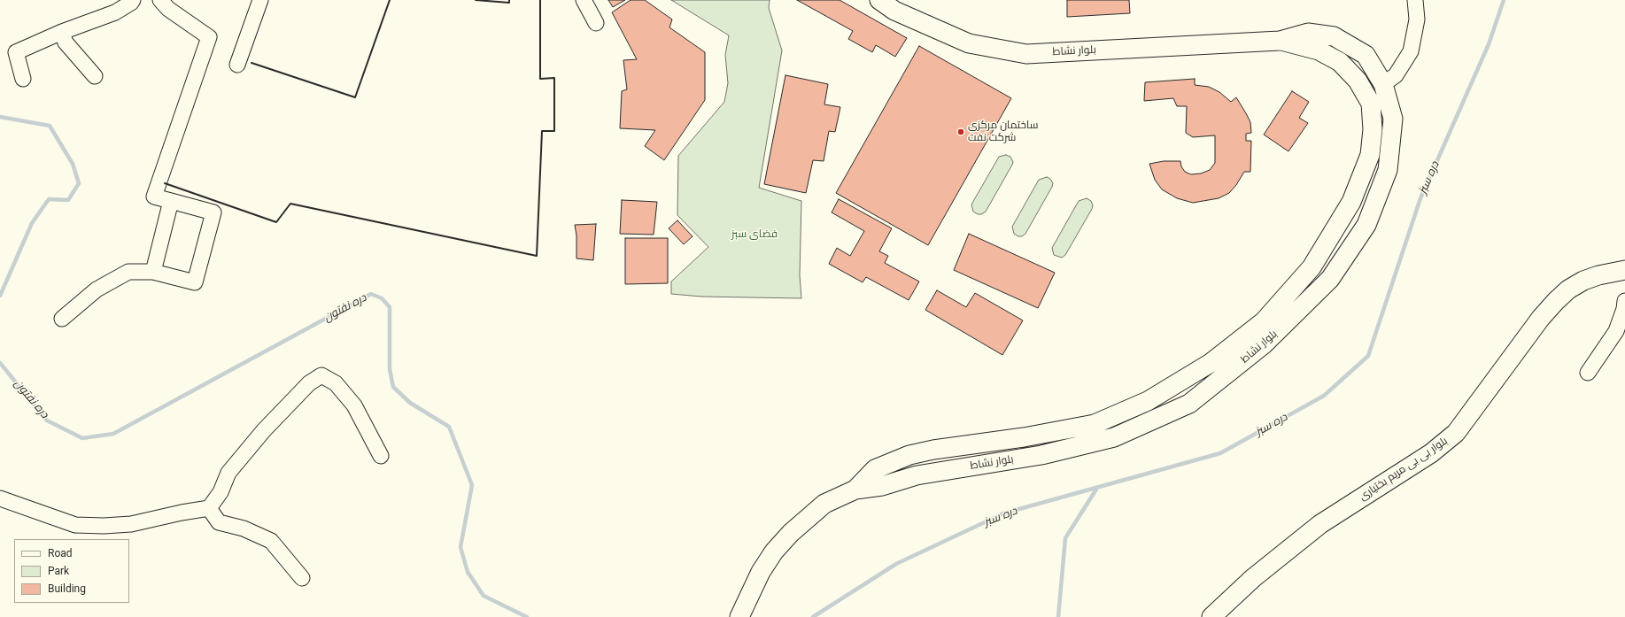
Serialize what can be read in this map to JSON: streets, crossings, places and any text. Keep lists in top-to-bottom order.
{
  "streets": {
    "main road": ["بلوار نشاط", "بلوار بی بی مریم بختیاری"]
  },
  "water": ["دره سبز", "دره نفتون"],
  "parks": ["فضای سبز"],
  "places": ["ساختمان مرکزی شرکت نفت"],
  "legend": ["Road", "Park", "Building"]
}
